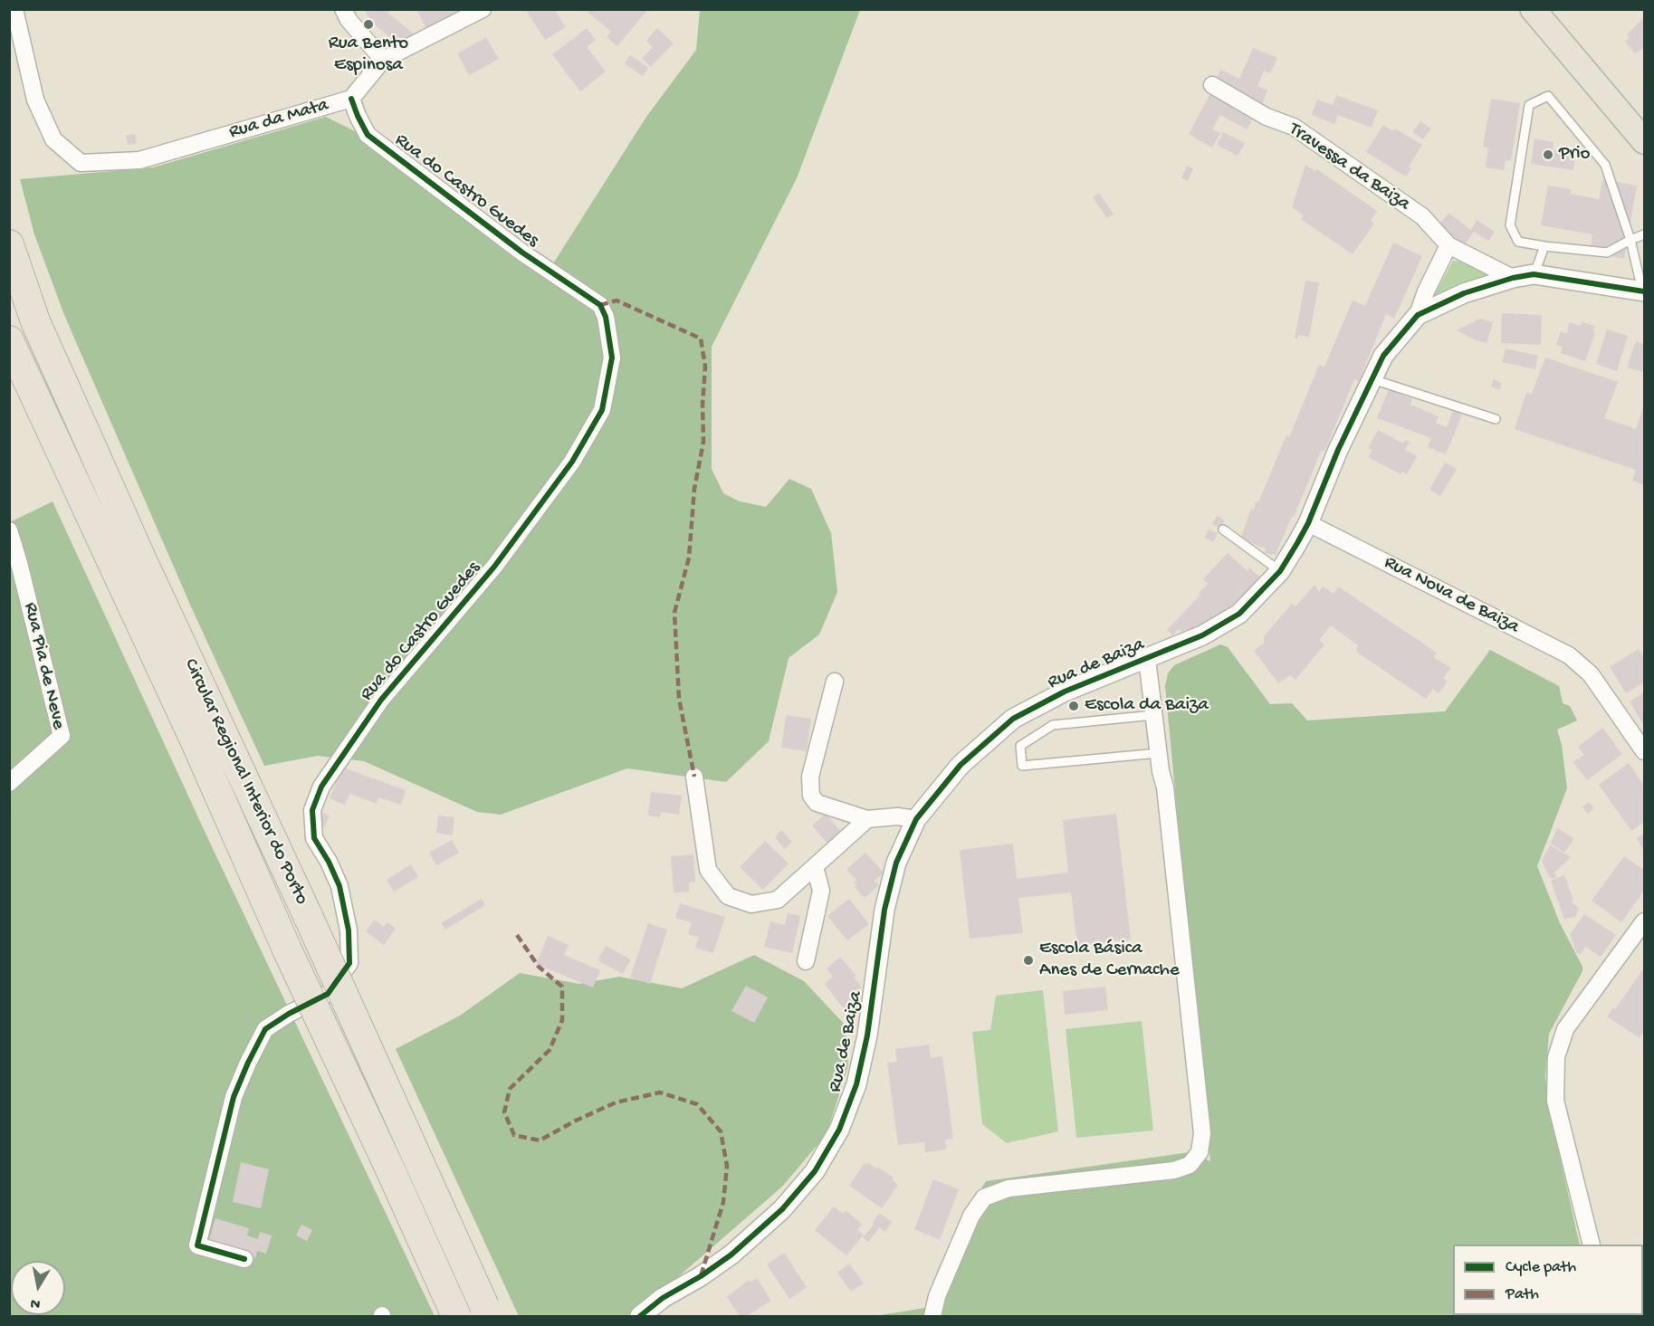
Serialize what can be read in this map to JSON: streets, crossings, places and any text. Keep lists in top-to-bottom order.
{
  "streets": {
    "highway": ["Circular Regional Interior do Porto"],
    "street": [
      "Rua da Mata",
      "Travessa da Baiza",
      "Rua do Castro Guedes",
      "Rua Nova de Baiza",
      "Rua de Baiza",
      "Rua Pia de Neve"
    ]
  },
  "crossings": [
    ["Rua da Mata", "Rua do Castro Guedes"],
    ["Travessa da Baiza", "Rua de Baiza"],
    ["Rua Nova de Baiza", "Rua de Baiza"]
  ],
  "places": [
    "Rua Bento Espinosa",
    "Prio",
    "Escola da Baiza",
    "Escola Básica Anes de Cernache"
  ],
  "legend": ["Cycle path", "Path"],
  "north": "bottom"
}
